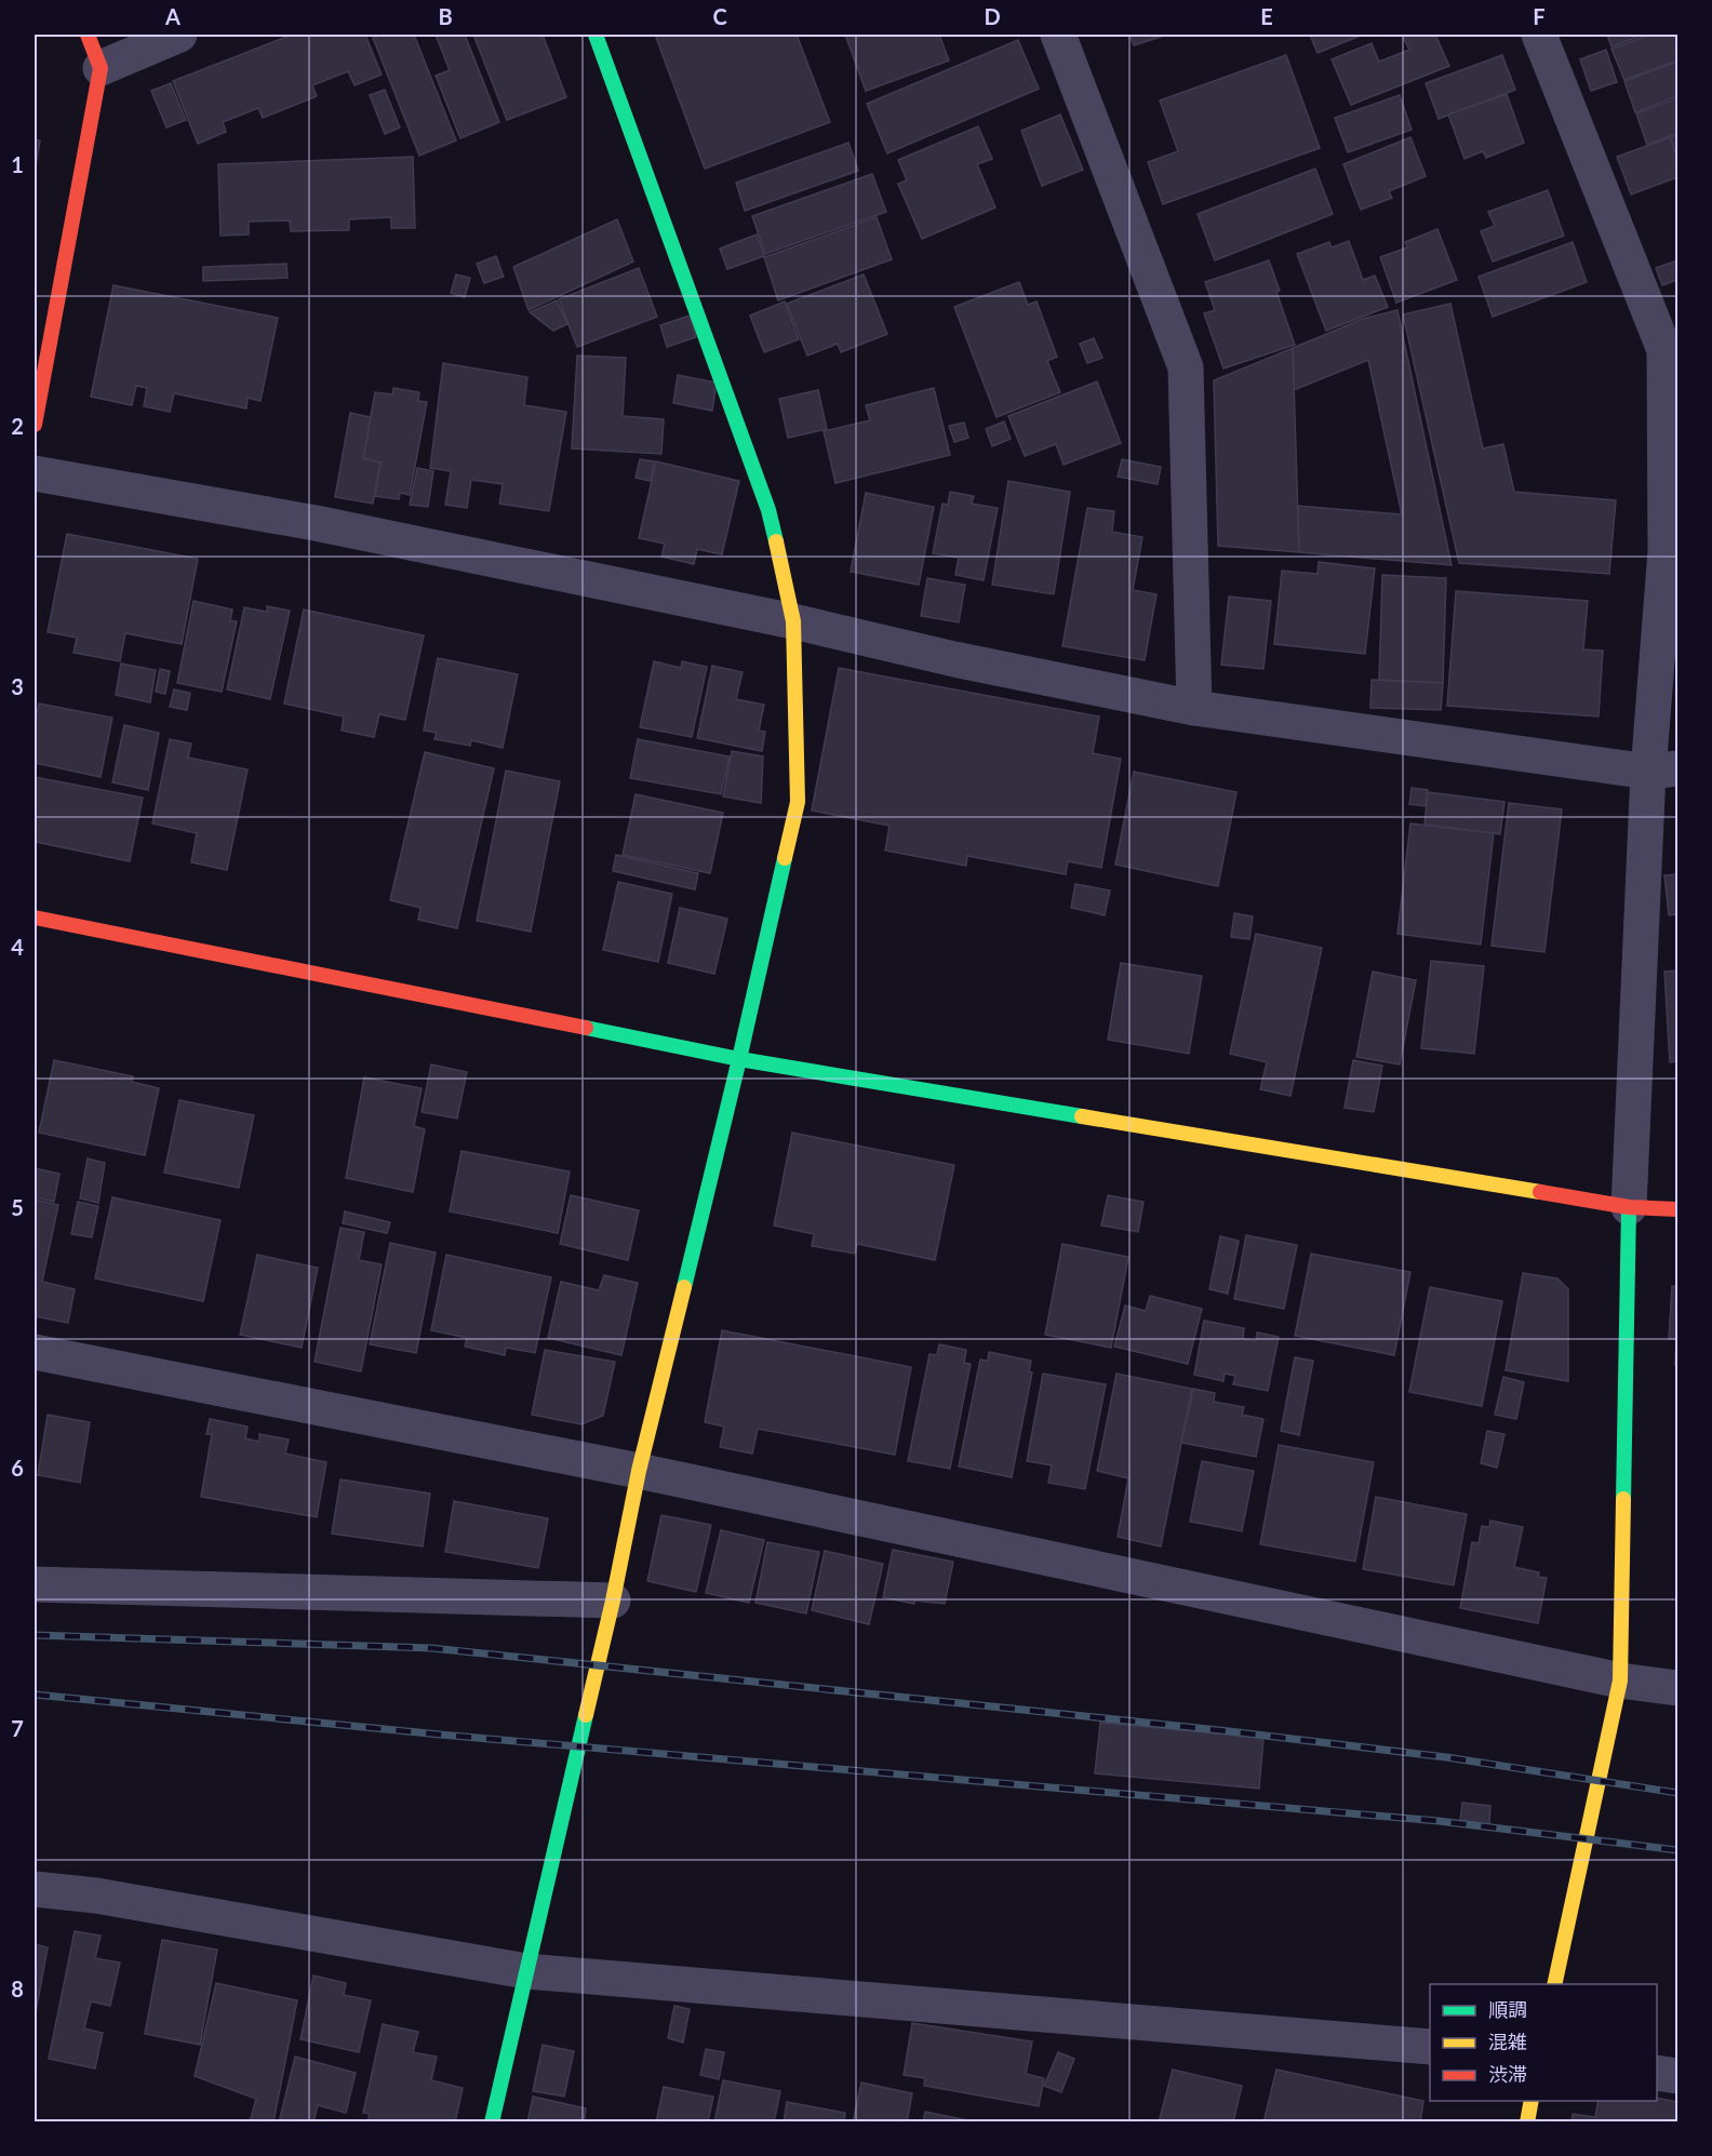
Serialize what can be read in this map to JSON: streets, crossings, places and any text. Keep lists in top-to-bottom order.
{
  "legend": ["順調", "混雑", "渋滞"],
  "grid": {
    "columns": [
      "A",
      "B",
      "C",
      "D",
      "E",
      "F"
    ],
    "rows": [
      "1",
      "2",
      "3",
      "4",
      "5",
      "6",
      "7",
      "8"
    ]
  }
}
